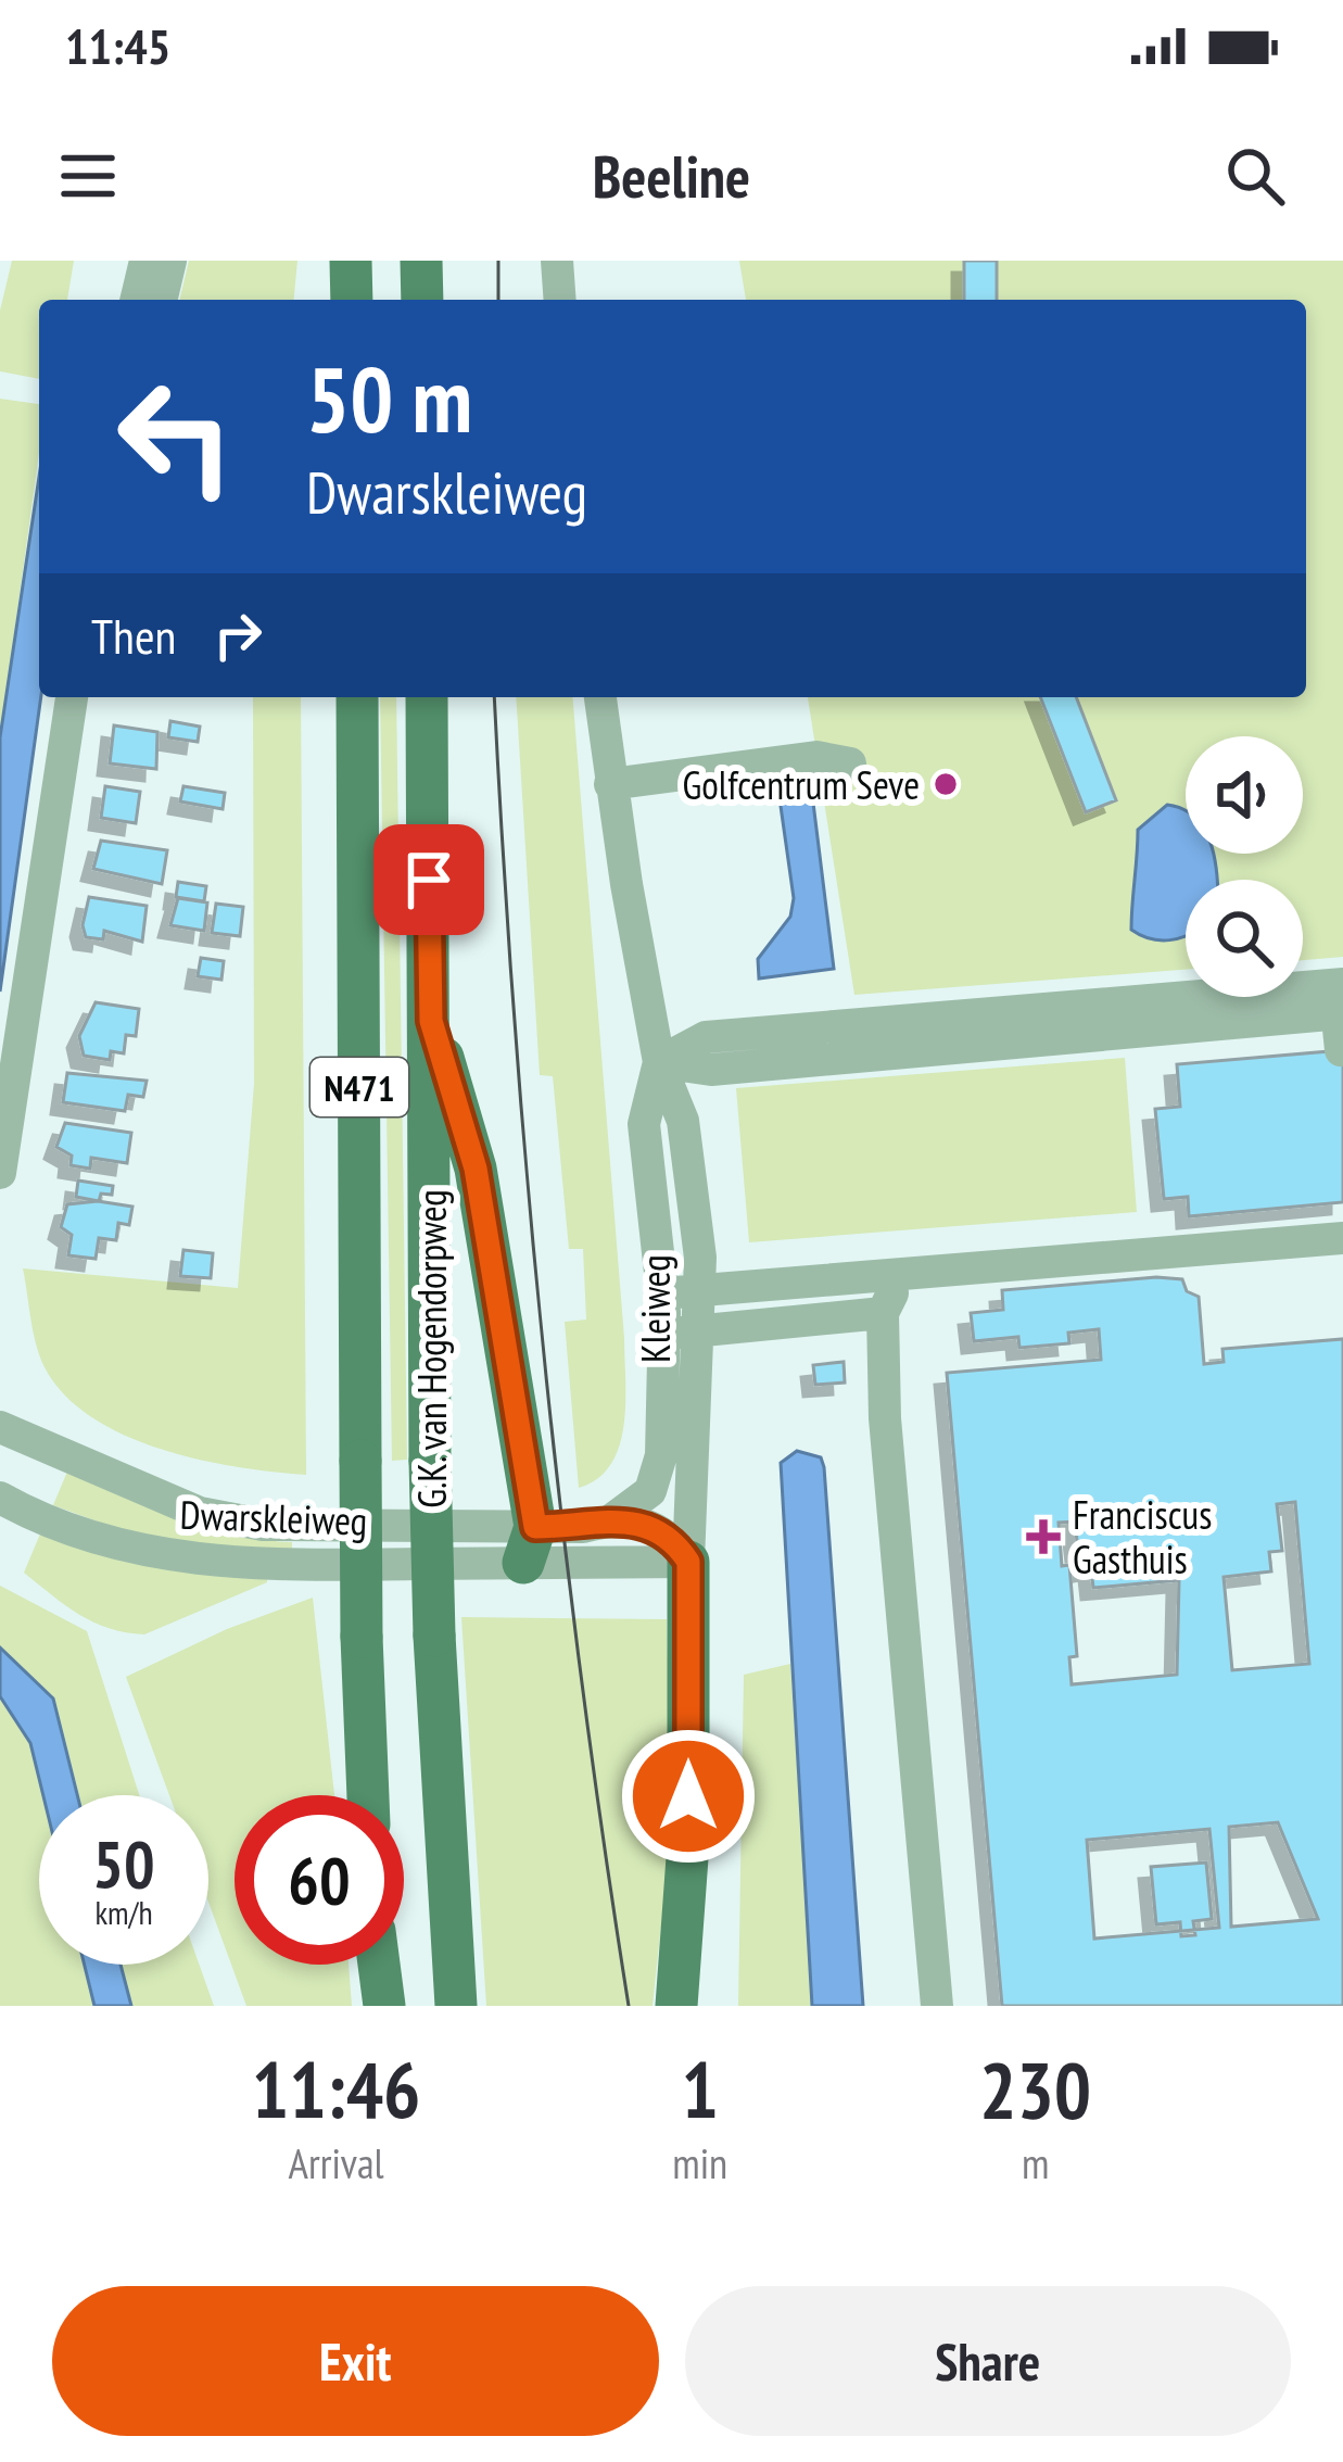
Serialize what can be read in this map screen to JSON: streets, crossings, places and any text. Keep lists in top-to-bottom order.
{
  "streets": {
    "main road": ["N471", "G.K. van Hogendorpweg"],
    "street": ["Kleiweg", "Dwarskleiweg"]
  },
  "crossings": [
    ["Kleiweg", "Dwarskleiweg"]
  ],
  "places": {
    "other": ["Golfcentrum Seve"],
    "health": ["Franciscus Gasthuis"]
  },
  "page": {
    "status": "11:45",
    "header": "Beeline",
    "turn": ["50 m", "Dwarskleiweg"],
    "then": "Then",
    "speed": "50 km/h",
    "limit": "60",
    "eta": [
      "11:46",
      "Arrival",
      "1",
      "min",
      "230",
      "m"
    ],
    "buttons": ["Exit", "Share"]
  }
}
